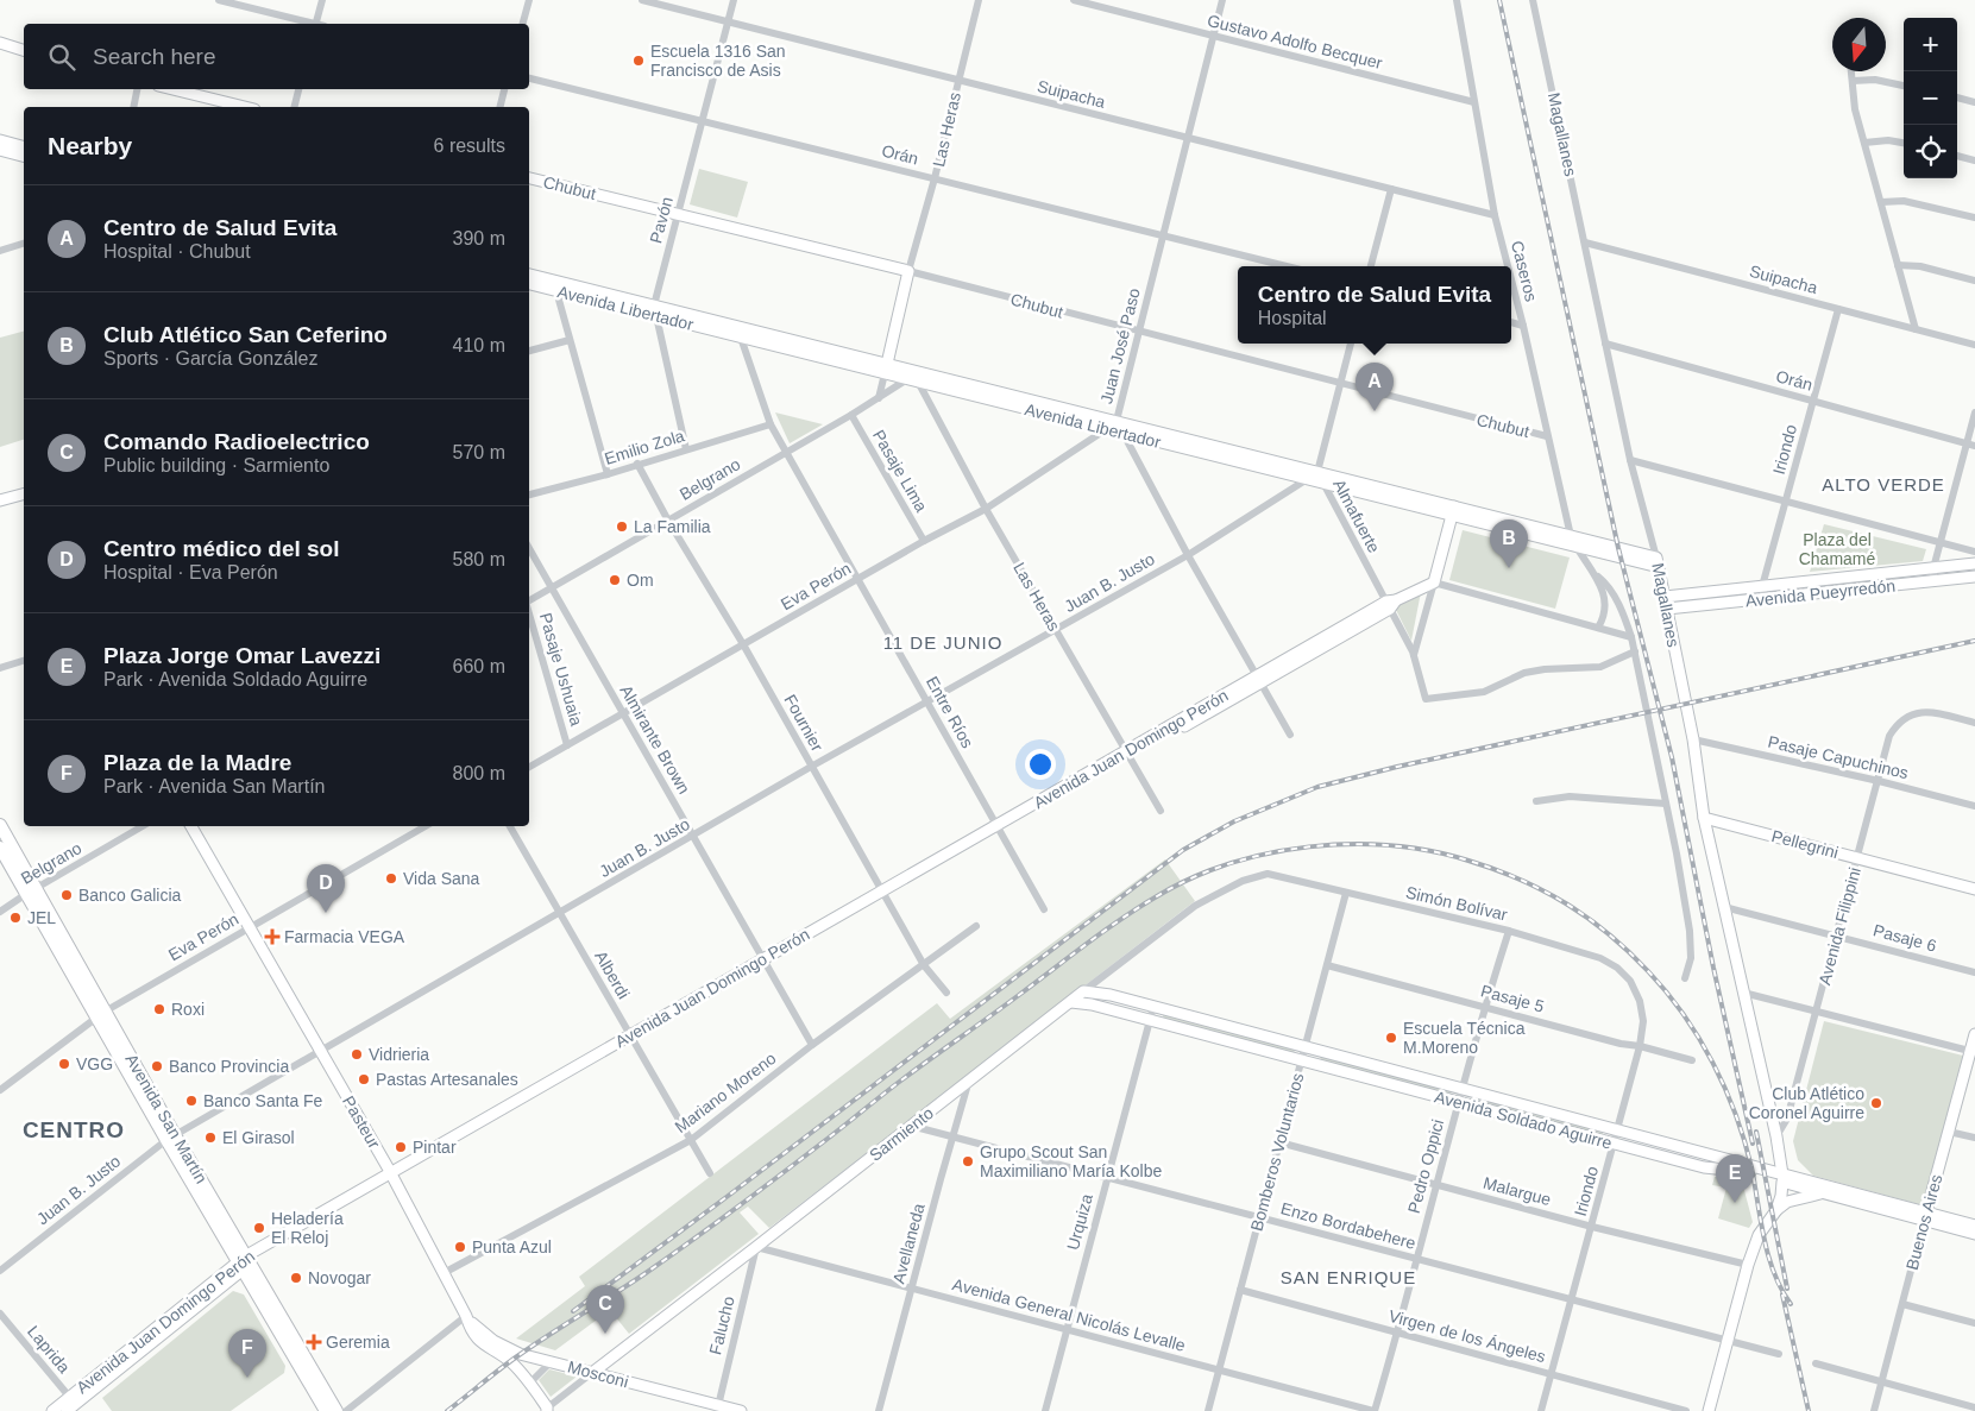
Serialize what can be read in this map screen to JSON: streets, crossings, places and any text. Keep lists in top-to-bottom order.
{
  "streets": {
    "main road": [
      "Las Heras",
      "Magallanes",
      "Chubut",
      "Avenida Libertador",
      "Avenida Pueyrredón",
      "Avenida Juan Domingo Perón",
      "Pellegrini",
      "Avenida San Martín",
      "Avenida Soldado Aguirre",
      "Pasteur",
      "Sarmiento",
      "Buenos Aires",
      "Mosconi"
    ],
    "street": [
      "Gustavo Adolfo Becquer",
      "Suipacha",
      "Orán",
      "Pavón",
      "Caseros",
      "Juan José Paso",
      "Emilio Zola",
      "Iriondo",
      "Pasaje Lima",
      "Belgrano",
      "Almafuerte",
      "Juan B. Justo",
      "Eva Perón",
      "Pasaje Ushuaia",
      "Entre Ríos",
      "Fournier",
      "Almirante Brown",
      "Pasaje Capuchinos",
      "Simón Bolívar",
      "Avenida Filippini",
      "Pasaje 6",
      "Alberdi",
      "Pasaje 5",
      "Mariano Moreno",
      "Bomberos Voluntarios",
      "Pedro Oppici",
      "Malargue",
      "Urquiza",
      "Enzo Bordabehere",
      "Avellaneda",
      "Avenida General Nicolás Levalle",
      "Falucho",
      "Virgen de los Ángeles",
      "Laprida"
    ]
  },
  "crossings": [
    ["Gustavo Adolfo Becquer", "Caseros"],
    ["Gustavo Adolfo Becquer", "Juan José Paso"],
    ["Suipacha", "Las Heras"],
    ["Suipacha", "Magallanes"],
    ["Suipacha", "Pavón"],
    ["Suipacha", "Caseros"],
    ["Suipacha", "Juan José Paso"],
    ["Suipacha", "Iriondo"],
    ["Las Heras", "Orán"],
    ["Las Heras", "Chubut"],
    ["Las Heras", "Avenida Libertador"],
    ["Las Heras", "Belgrano"],
    ["Las Heras", "Juan B. Justo"],
    ["Las Heras", "Eva Perón"],
    ["Las Heras", "Avenida Juan Domingo Perón"],
    ["Magallanes", "Orán"],
    ["Magallanes", "Avenida Libertador"],
    ["Magallanes", "Avenida Pueyrredón"],
    ["Magallanes", "Pasaje Capuchinos"],
    ["Magallanes", "Pellegrini"],
    ["Magallanes", "Avenida Filippini"],
    ["Magallanes", "Pasaje 6"],
    ["Magallanes", "Avenida Soldado Aguirre"],
    ["Orán", "Pavón"],
    ["Orán", "Juan José Paso"],
    ["Orán", "Iriondo"],
    ["Chubut", "Pavón"],
    ["Chubut", "Caseros"],
    ["Chubut", "Juan José Paso"],
    ["Chubut", "Almafuerte"],
    ["Pavón", "Avenida Libertador"],
    ["Pavón", "Emilio Zola"],
    ["Caseros", "Avenida Libertador"],
    ["Caseros", "Almafuerte"],
    ["Avenida Libertador", "Juan José Paso"],
    ["Avenida Libertador", "Belgrano"],
    ["Avenida Libertador", "Almafuerte"],
    ["Avenida Libertador", "Juan B. Justo"],
    ["Avenida Libertador", "Eva Perón"],
    ["Avenida Libertador", "Entre Ríos"],
    ["Juan José Paso", "Juan B. Justo"],
    ["Juan José Paso", "Eva Perón"],
    ["Juan José Paso", "Avenida Juan Domingo Perón"],
    ["Emilio Zola", "Entre Ríos"],
    ["Emilio Zola", "Fournier"],
    ["Iriondo", "Avenida Pueyrredón"],
    ["Iriondo", "Simón Bolívar"],
    ["Iriondo", "Pasaje 5"],
    ["Iriondo", "Avenida Soldado Aguirre"],
    ["Iriondo", "Malargue"],
    ["Iriondo", "Enzo Bordabehere"],
    ["Iriondo", "Virgen de los Ángeles"],
    ["Pasaje Lima", "Belgrano"],
    ["Pasaje Lima", "Eva Perón"],
    ["Belgrano", "Entre Ríos"],
    ["Belgrano", "Fournier"],
    ["Belgrano", "Almirante Brown"],
    ["Belgrano", "Avenida San Martín"],
    ["Almafuerte", "Juan B. Justo"],
    ["Almafuerte", "Avenida Juan Domingo Perón"],
    ["Juan B. Justo", "Entre Ríos"],
    ["Juan B. Justo", "Fournier"],
    ["Juan B. Justo", "Almirante Brown"],
    ["Juan B. Justo", "Alberdi"],
    ["Juan B. Justo", "Avenida San Martín"],
    ["Juan B. Justo", "Pasteur"],
    ["Eva Perón", "Pasaje Ushuaia"],
    ["Eva Perón", "Entre Ríos"],
    ["Eva Perón", "Fournier"],
    ["Eva Perón", "Almirante Brown"],
    ["Eva Perón", "Avenida San Martín"],
    ["Eva Perón", "Pasteur"],
    ["Entre Ríos", "Avenida Juan Domingo Perón"],
    ["Fournier", "Avenida Juan Domingo Perón"],
    ["Fournier", "Mariano Moreno"],
    ["Almirante Brown", "Avenida Juan Domingo Perón"],
    ["Almirante Brown", "Mariano Moreno"],
    ["Avenida Juan Domingo Perón", "Alberdi"],
    ["Avenida Juan Domingo Perón", "Avenida San Martín"],
    ["Avenida Juan Domingo Perón", "Pasteur"],
    ["Avenida Juan Domingo Perón", "Laprida"],
    ["Pasaje Capuchinos", "Avenida Filippini"],
    ["Pellegrini", "Avenida Filippini"],
    ["Simón Bolívar", "Sarmiento"],
    ["Simón Bolívar", "Bomberos Voluntarios"],
    ["Simón Bolívar", "Pedro Oppici"],
    ["Avenida Filippini", "Pasaje 6"],
    ["Alberdi", "Mariano Moreno"],
    ["Pasaje 5", "Bomberos Voluntarios"],
    ["Pasaje 5", "Pedro Oppici"],
    ["Mariano Moreno", "Pasteur"],
    ["Avenida Soldado Aguirre", "Sarmiento"],
    ["Avenida Soldado Aguirre", "Bomberos Voluntarios"],
    ["Avenida Soldado Aguirre", "Pedro Oppici"],
    ["Avenida Soldado Aguirre", "Urquiza"],
    ["Avenida Soldado Aguirre", "Buenos Aires"],
    ["Pasteur", "Sarmiento"],
    ["Pasteur", "Mosconi"],
    ["Sarmiento", "Enzo Bordabehere"],
    ["Sarmiento", "Avellaneda"],
    ["Sarmiento", "Avenida General Nicolás Levalle"],
    ["Sarmiento", "Falucho"],
    ["Sarmiento", "Mosconi"],
    ["Bomberos Voluntarios", "Malargue"],
    ["Bomberos Voluntarios", "Enzo Bordabehere"],
    ["Bomberos Voluntarios", "Avenida General Nicolás Levalle"],
    ["Bomberos Voluntarios", "Virgen de los Ángeles"],
    ["Pedro Oppici", "Malargue"],
    ["Pedro Oppici", "Enzo Bordabehere"],
    ["Pedro Oppici", "Avenida General Nicolás Levalle"],
    ["Pedro Oppici", "Virgen de los Ángeles"],
    ["Urquiza", "Enzo Bordabehere"],
    ["Urquiza", "Avenida General Nicolás Levalle"],
    ["Enzo Bordabehere", "Avellaneda"],
    ["Avellaneda", "Avenida General Nicolás Levalle"],
    ["Avenida General Nicolás Levalle", "Falucho"],
    ["Falucho", "Mosconi"]
  ],
  "districts": [
    "ALTO VERDE",
    "11 DE JUNIO",
    "CENTRO",
    "SAN ENRIQUE"
  ],
  "parks": ["Plaza del Chamamé"],
  "places": {
    "other": [
      "Escuela 1316 San Francisco de Asis",
      "La Familia",
      "Om",
      "Vida Sana",
      "Banco Galicia",
      "JEL",
      "Roxi",
      "Escuela Técnica M.Moreno",
      "Vidrieria",
      "VGG",
      "Banco Provincia",
      "Pastas Artesanales",
      "Banco Santa Fe",
      "Club Atlético Coronel Aguirre",
      "El Girasol",
      "Pintar",
      "Grupo Scout San Maximiliano María Kolbe",
      "Heladería El Reloj",
      "Punta Azul",
      "Novogar"
    ],
    "health": ["Farmacia VEGA", "Geremia"]
  },
  "north": "bottom",
  "page": {
    "map_buttons": ["+", "−"],
    "search": "Search here",
    "heading": ["Nearby", "6 results"],
    "list": [
      {
        "mark": "A",
        "name": "Centro de Salud Evita",
        "note": "Hospital · Chubut",
        "value": "390 m"
      },
      {
        "mark": "B",
        "name": "Club Atlético San Ceferino",
        "note": "Sports · García González",
        "value": "410 m"
      },
      {
        "mark": "C",
        "name": "Comando Radioelectrico",
        "note": "Public building · Sarmiento",
        "value": "570 m"
      },
      {
        "mark": "D",
        "name": "Centro médico del sol",
        "note": "Hospital · Eva Perón",
        "value": "580 m"
      },
      {
        "mark": "E",
        "name": "Plaza Jorge Omar Lavezzi",
        "note": "Park · Avenida Soldado Aguirre",
        "value": "660 m"
      },
      {
        "mark": "F",
        "name": "Plaza de la Madre",
        "note": "Park · Avenida San Martín",
        "value": "800 m"
      }
    ],
    "popup": ["Centro de Salud Evita", "Hospital"],
    "pins": [
      "A",
      "B",
      "D",
      "E",
      "C",
      "F"
    ]
  }
}
